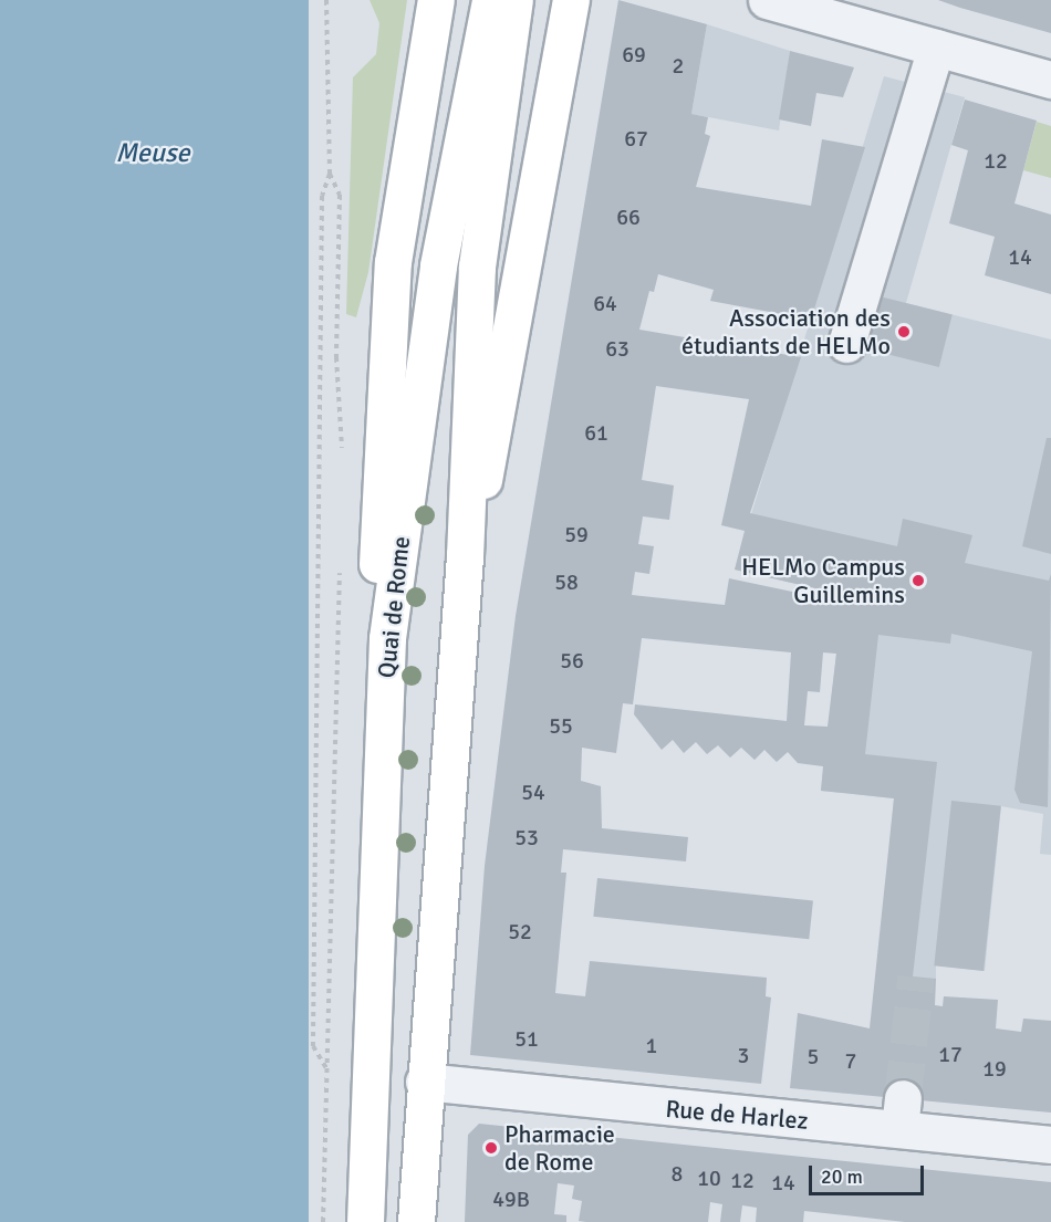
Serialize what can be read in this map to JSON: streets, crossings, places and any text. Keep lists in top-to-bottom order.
{
  "streets": {
    "main road": ["Quai de Rome"],
    "street": ["Rue de Harlez"]
  },
  "water": ["Meuse"],
  "places": ["Association des étudiants de HELMo", "HELMo Campus Guillemins", "Pharmacie de Rome"],
  "house_numbers": [
    "69",
    "2",
    "67",
    "12",
    "66",
    "14",
    "64",
    "63",
    "61",
    "59",
    "58",
    "56",
    "55",
    "54",
    "53",
    "52",
    "51",
    "1",
    "17",
    "3",
    "5",
    "7",
    "19",
    "8",
    "10",
    "12",
    "14",
    "49B"
  ],
  "scale_bar": "20 m"
}
